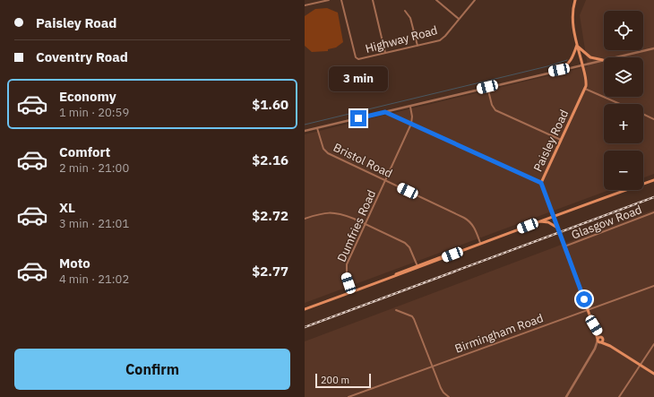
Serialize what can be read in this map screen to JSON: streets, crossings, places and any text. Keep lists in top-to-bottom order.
{
  "streets": {
    "main road": ["Paisley Road"],
    "street": [
      "Highway Road",
      "Bristol Road",
      "Glasgow Road",
      "Dumfries Road",
      "Birmingham Road"
    ]
  },
  "crossings": [
    ["Paisley Road", "Glasgow Road"],
    ["Paisley Road", "Birmingham Road"],
    ["Bristol Road", "Dumfries Road"]
  ],
  "scale_bar": "200 m",
  "page": {
    "banner": ["Paisley Road", "Coventry Road"],
    "map_buttons": ["+", "−"],
    "bubble": "3 min",
    "list": [
      {
        "name": "Economy",
        "note": "1 min · 20:59",
        "value": "$1.60"
      },
      {
        "name": "Comfort",
        "note": "2 min · 21:00",
        "value": "$2.16"
      },
      {
        "name": "XL",
        "note": "3 min · 21:01",
        "value": "$2.72"
      },
      {
        "name": "Moto",
        "note": "4 min · 21:02",
        "value": "$2.77"
      }
    ],
    "buttons": "Confirm",
    "scale": "200 m"
  }
}
